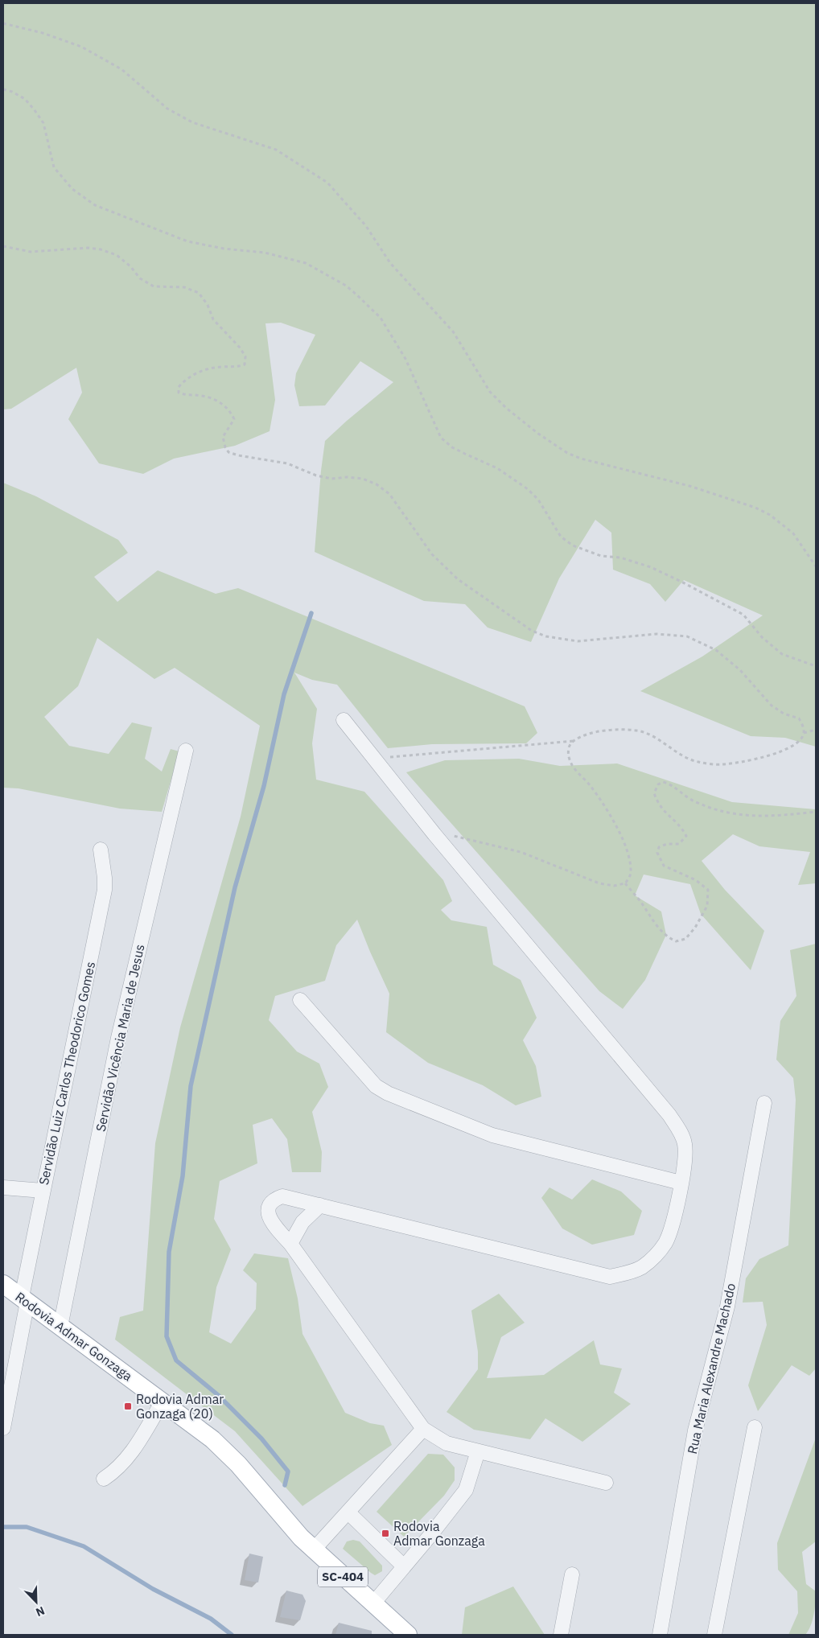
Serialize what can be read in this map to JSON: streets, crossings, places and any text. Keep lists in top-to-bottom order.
{
  "streets": {
    "main road": ["Rodovia Admar Gonzaga", "SC-404"],
    "street": ["Servidão Vicência Maria de Jesus", "Servidão Luiz Carlos Theodorico Gomes", "Rua Maria Alexandre Machado"]
  },
  "crossings": [
    ["Servidão Vicência Maria de Jesus", "Rodovia Admar Gonzaga"],
    ["Servidão Luiz Carlos Theodorico Gomes", "Rodovia Admar Gonzaga"]
  ],
  "places": {
    "transit": ["Rodovia Admar Gonzaga (20)", "Rodovia Admar Gonzaga"]
  },
  "north": "bottom right"
}
